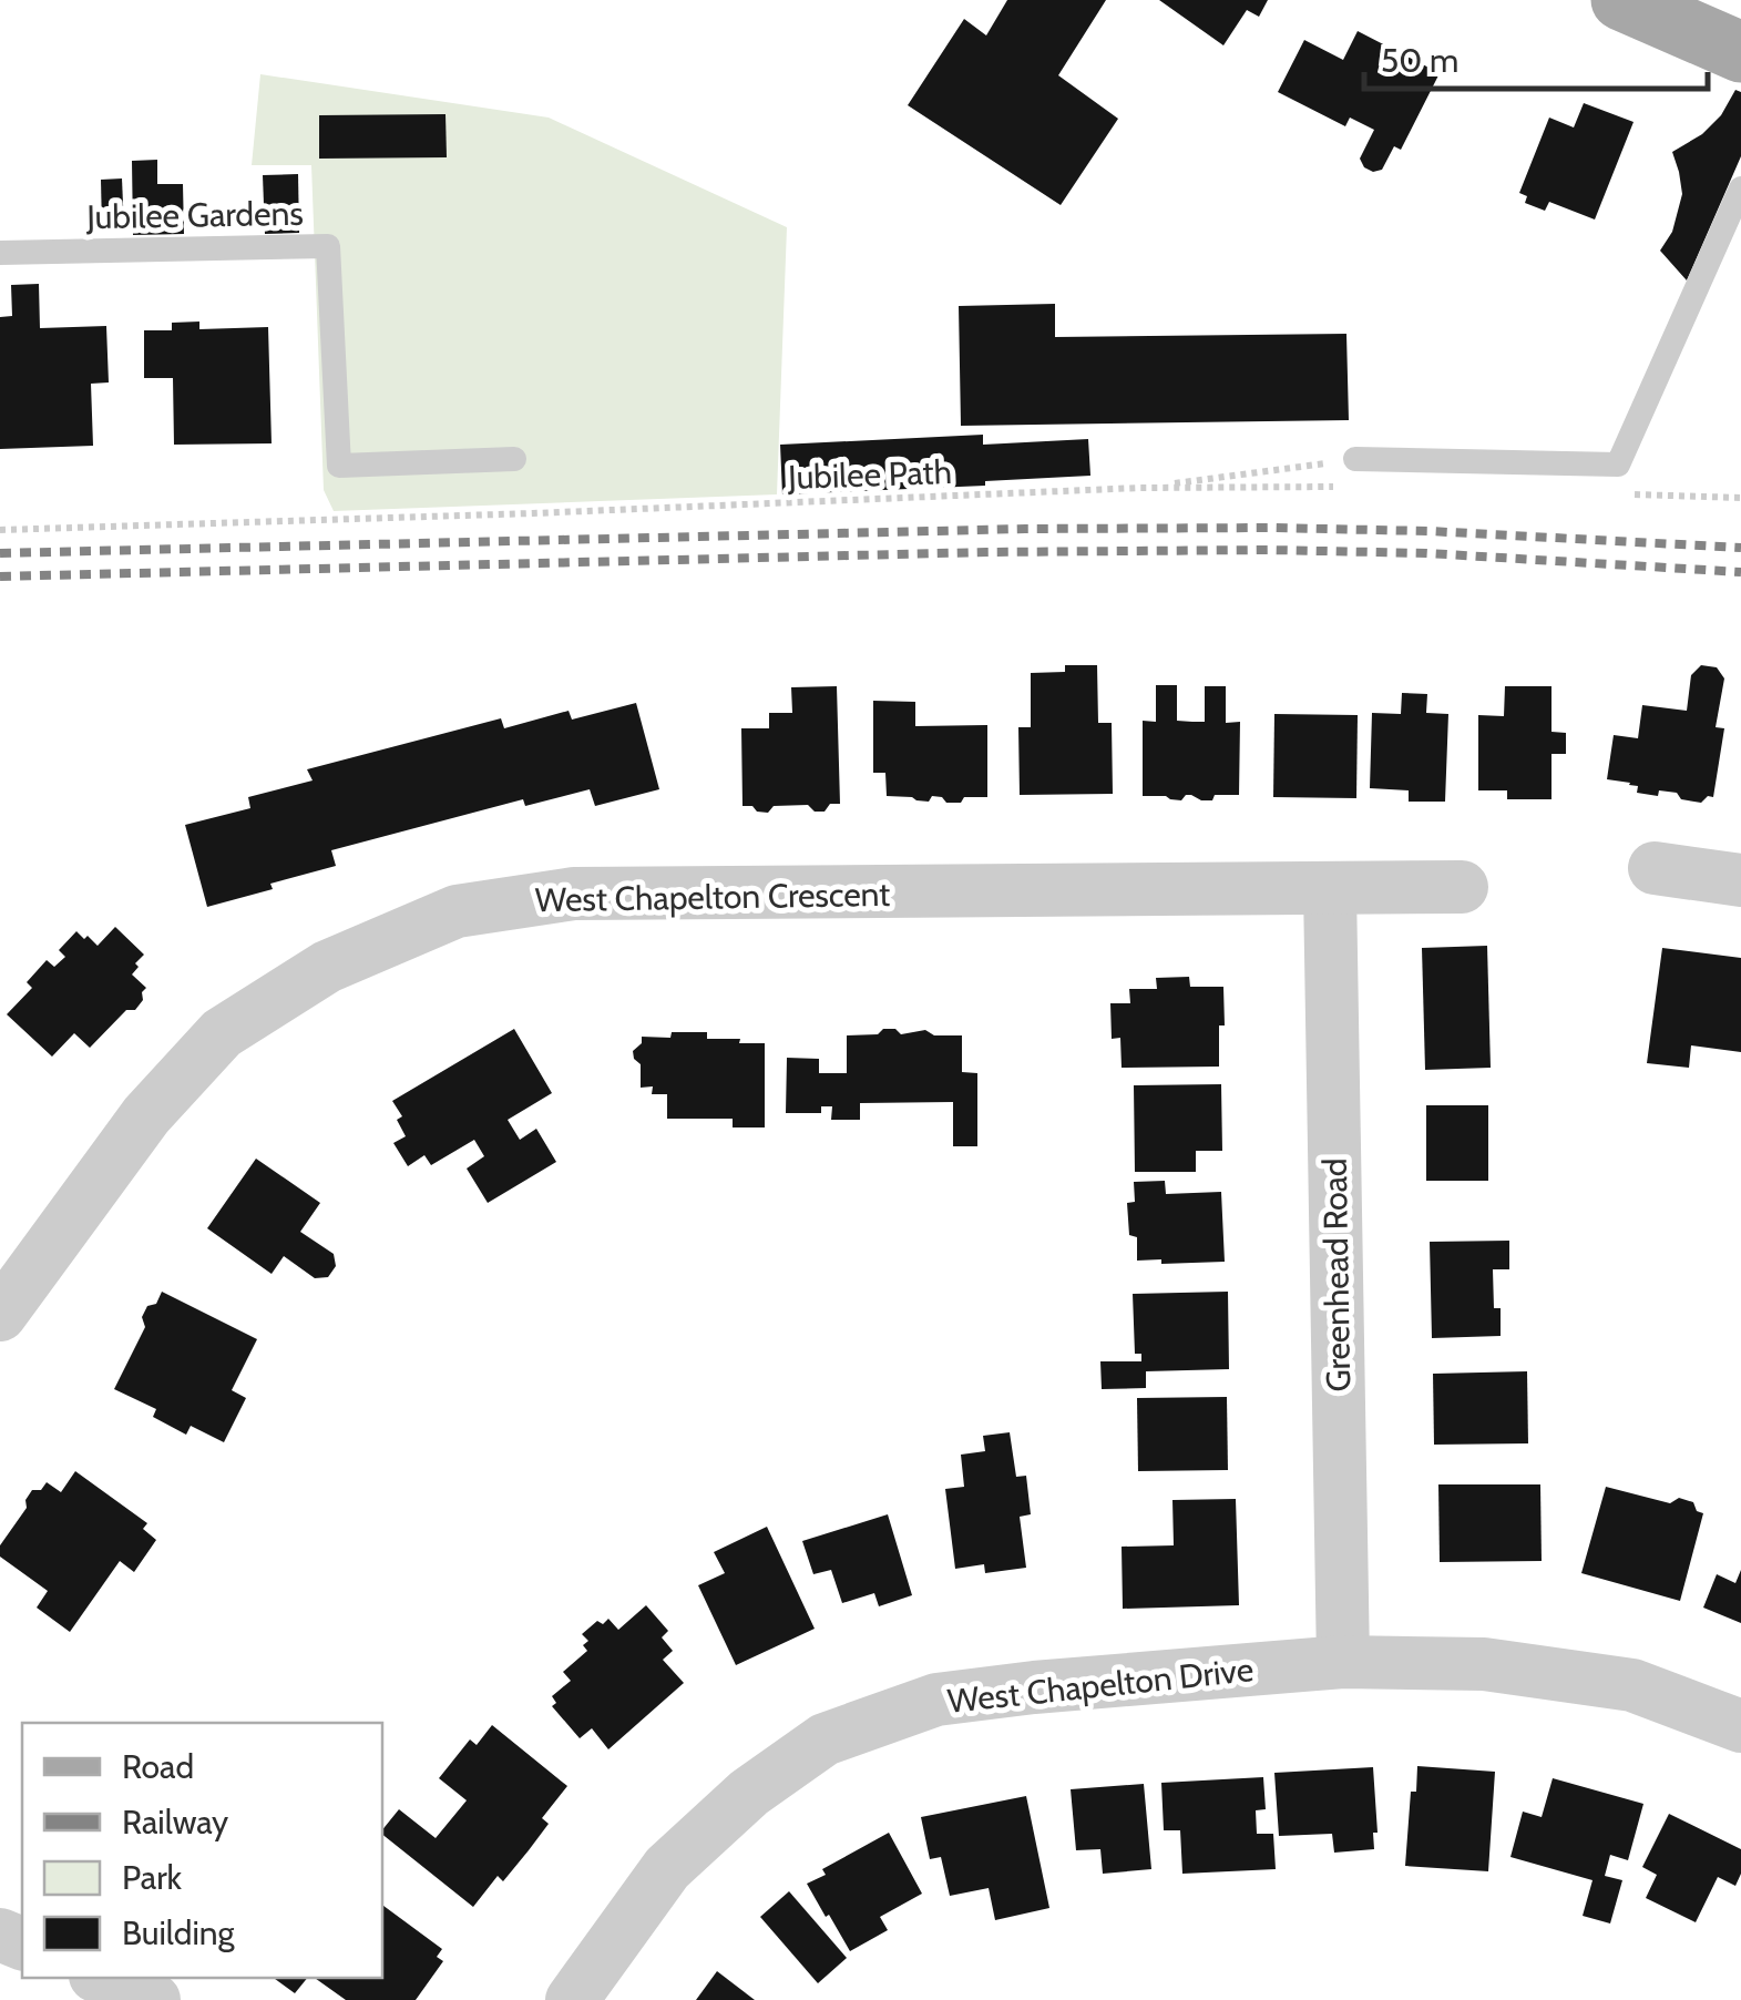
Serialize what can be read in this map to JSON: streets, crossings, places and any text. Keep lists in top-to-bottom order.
{
  "streets": {
    "street": ["West Chapelton Crescent", "Greenhead Road", "West Chapelton Drive"],
    "lane": ["Jubilee Gardens"],
    "path": ["Jubilee Path"]
  },
  "crossings": [
    ["West Chapelton Crescent", "Greenhead Road"],
    ["Greenhead Road", "West Chapelton Drive"]
  ],
  "legend": [
    "Road",
    "Railway",
    "Park",
    "Building"
  ],
  "scale_bar": "50 m"
}
